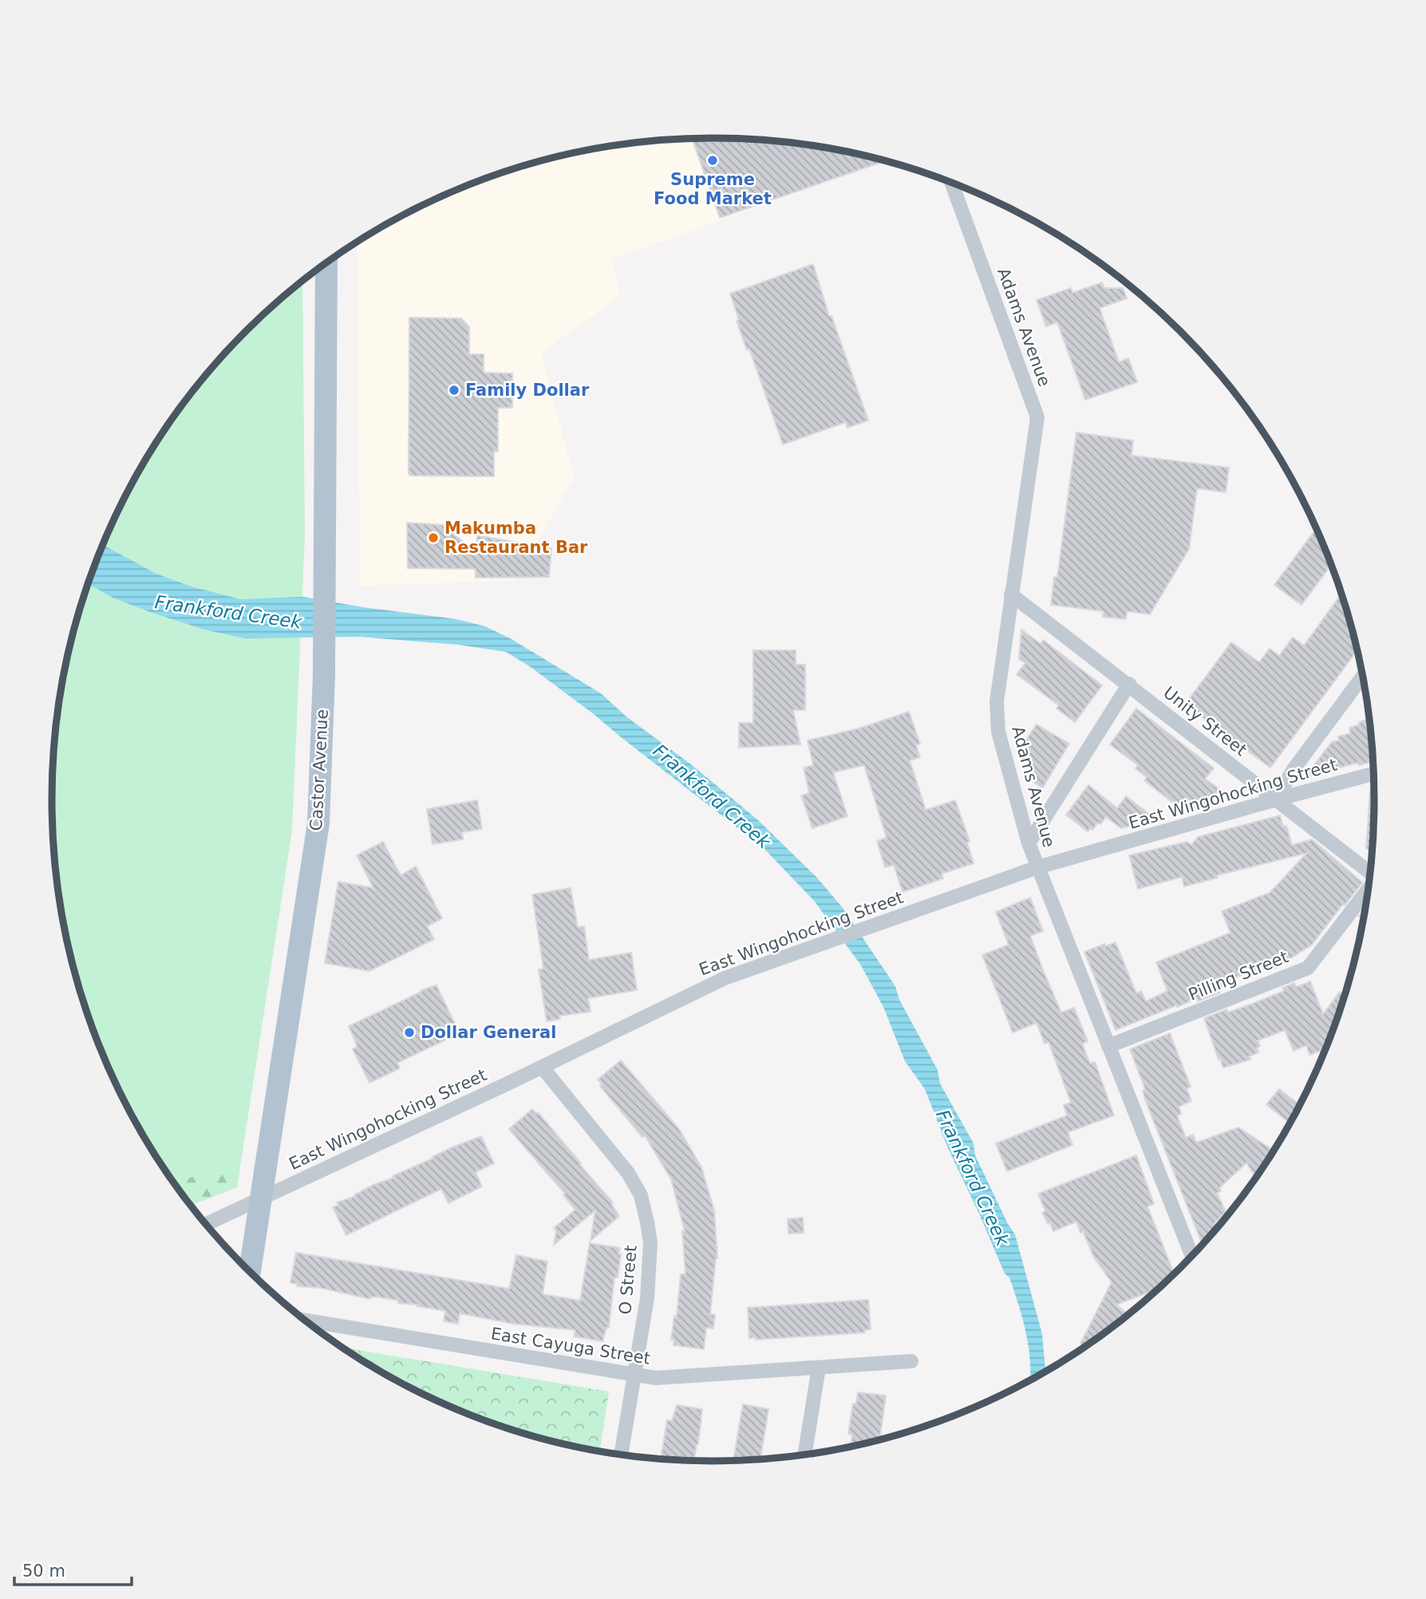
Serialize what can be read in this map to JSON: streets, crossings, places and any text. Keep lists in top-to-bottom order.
{
  "streets": {
    "main road": ["Castor Avenue"],
    "street": [
      "Adams Avenue",
      "Unity Street",
      "East Wingohocking Street",
      "Pilling Street",
      "O Street",
      "East Cayuga Street"
    ]
  },
  "crossings": [
    ["Adams Avenue", "Unity Street"],
    ["Adams Avenue", "East Wingohocking Street"],
    ["Adams Avenue", "Pilling Street"],
    ["Unity Street", "East Wingohocking Street"],
    ["Castor Avenue", "East Wingohocking Street"],
    ["East Wingohocking Street", "O Street"],
    ["O Street", "East Cayuga Street"]
  ],
  "water": ["Frankford Creek"],
  "places": [
    "Supreme Food Market",
    "Family Dollar",
    "Makumba Restaurant Bar",
    "Dollar General"
  ],
  "scale_bar": "50 m"
}
